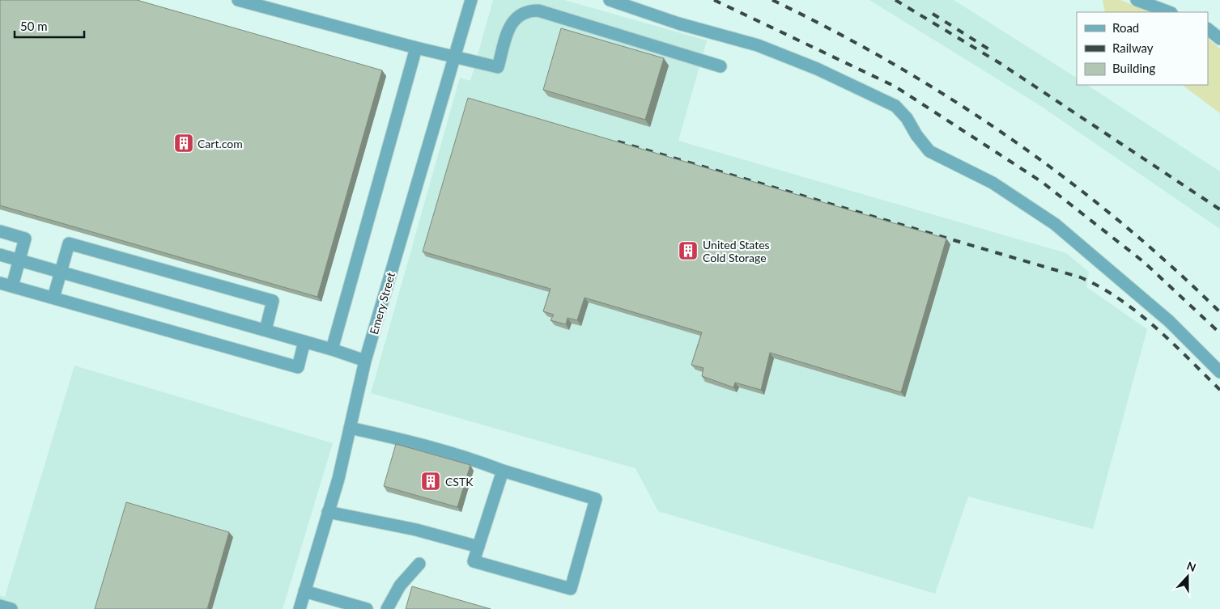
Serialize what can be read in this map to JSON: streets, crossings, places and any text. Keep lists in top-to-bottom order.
{
  "streets": {
    "street": ["Emery Street"]
  },
  "places": {
    "building": ["Cart.com", "United States Cold Storage", "CSTK"]
  },
  "legend": ["Road", "Railway", "Building"],
  "scale_bar": "50 m",
  "north": "top"
}
